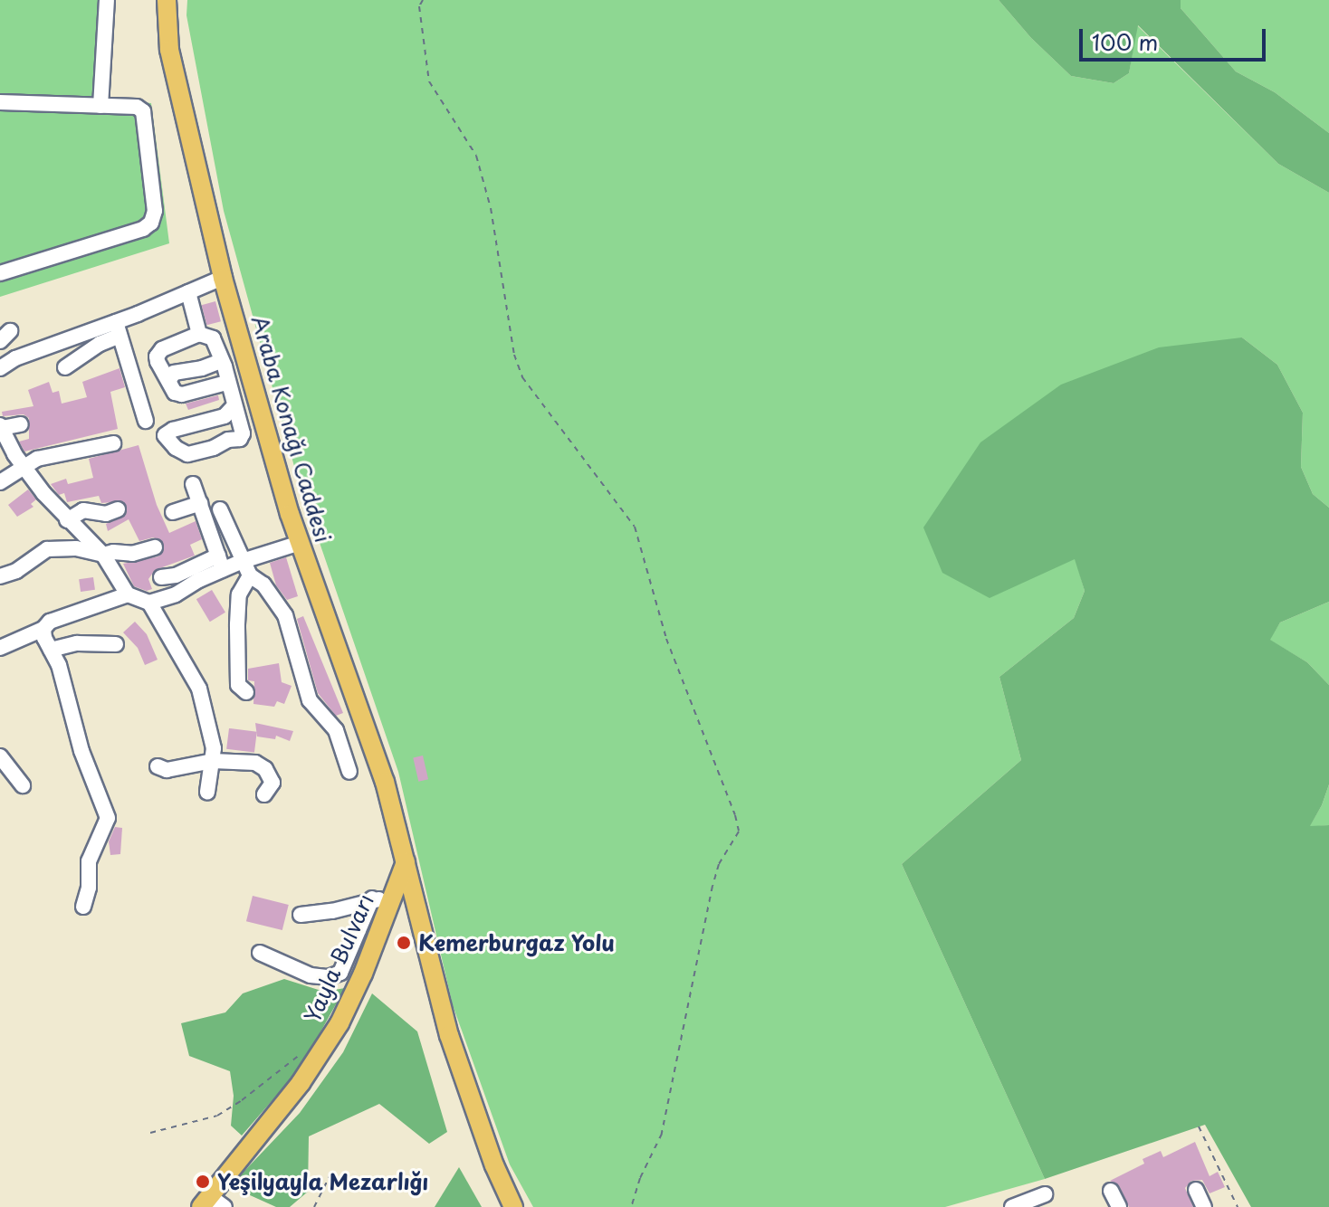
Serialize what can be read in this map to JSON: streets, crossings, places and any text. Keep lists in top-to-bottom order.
{
  "streets": {
    "main road": ["Araba Konağı Caddesi", "Yayla Bulvarı"]
  },
  "crossings": [
    ["Araba Konağı Caddesi", "Yayla Bulvarı"]
  ],
  "places": ["Kemerburgaz Yolu", "Yeşilyayla Mezarlığı"],
  "scale_bar": "100 m"
}
